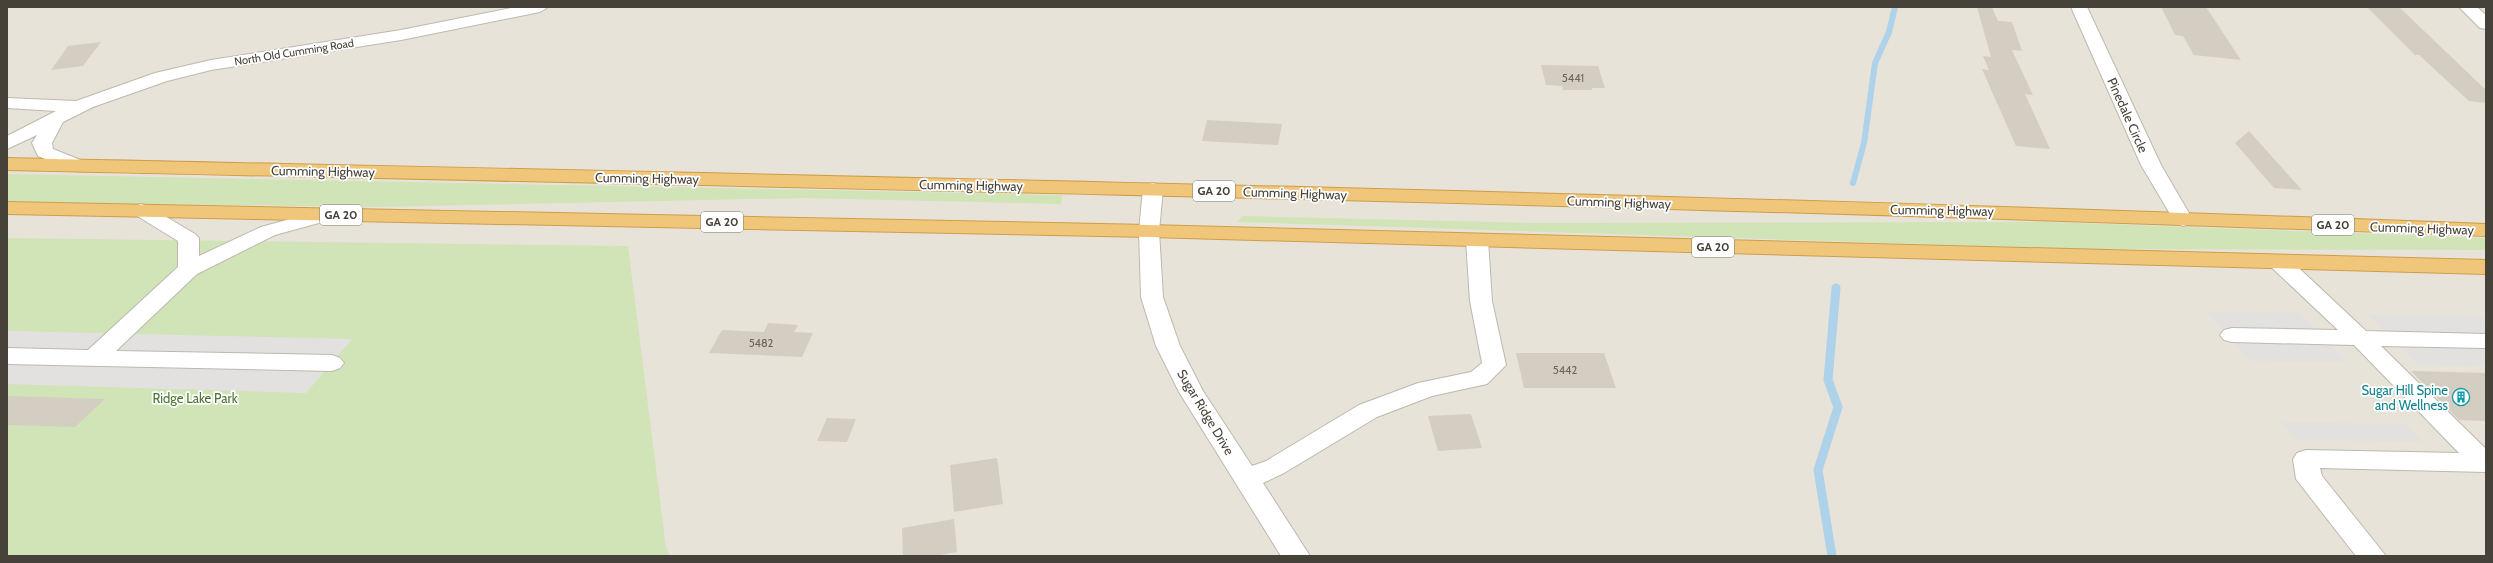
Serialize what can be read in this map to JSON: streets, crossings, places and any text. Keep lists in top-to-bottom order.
{
  "streets": {
    "highway": ["Cumming Highway", "GA 20"],
    "street": ["North Old Cumming Road", "Pinedale Circle", "Sugar Ridge Drive"]
  },
  "crossings": [
    ["North Old Cumming Road", "Cumming Highway"],
    ["Pinedale Circle", "Cumming Highway"],
    ["Cumming Highway", "Sugar Ridge Drive"],
    ["GA 20", "Sugar Ridge Drive"]
  ],
  "parks": ["Ridge Lake Park"],
  "places": {
    "building": ["Sugar Hill Spine and Wellness"]
  },
  "house_numbers": ["5441", "5482", "5442"]
}
